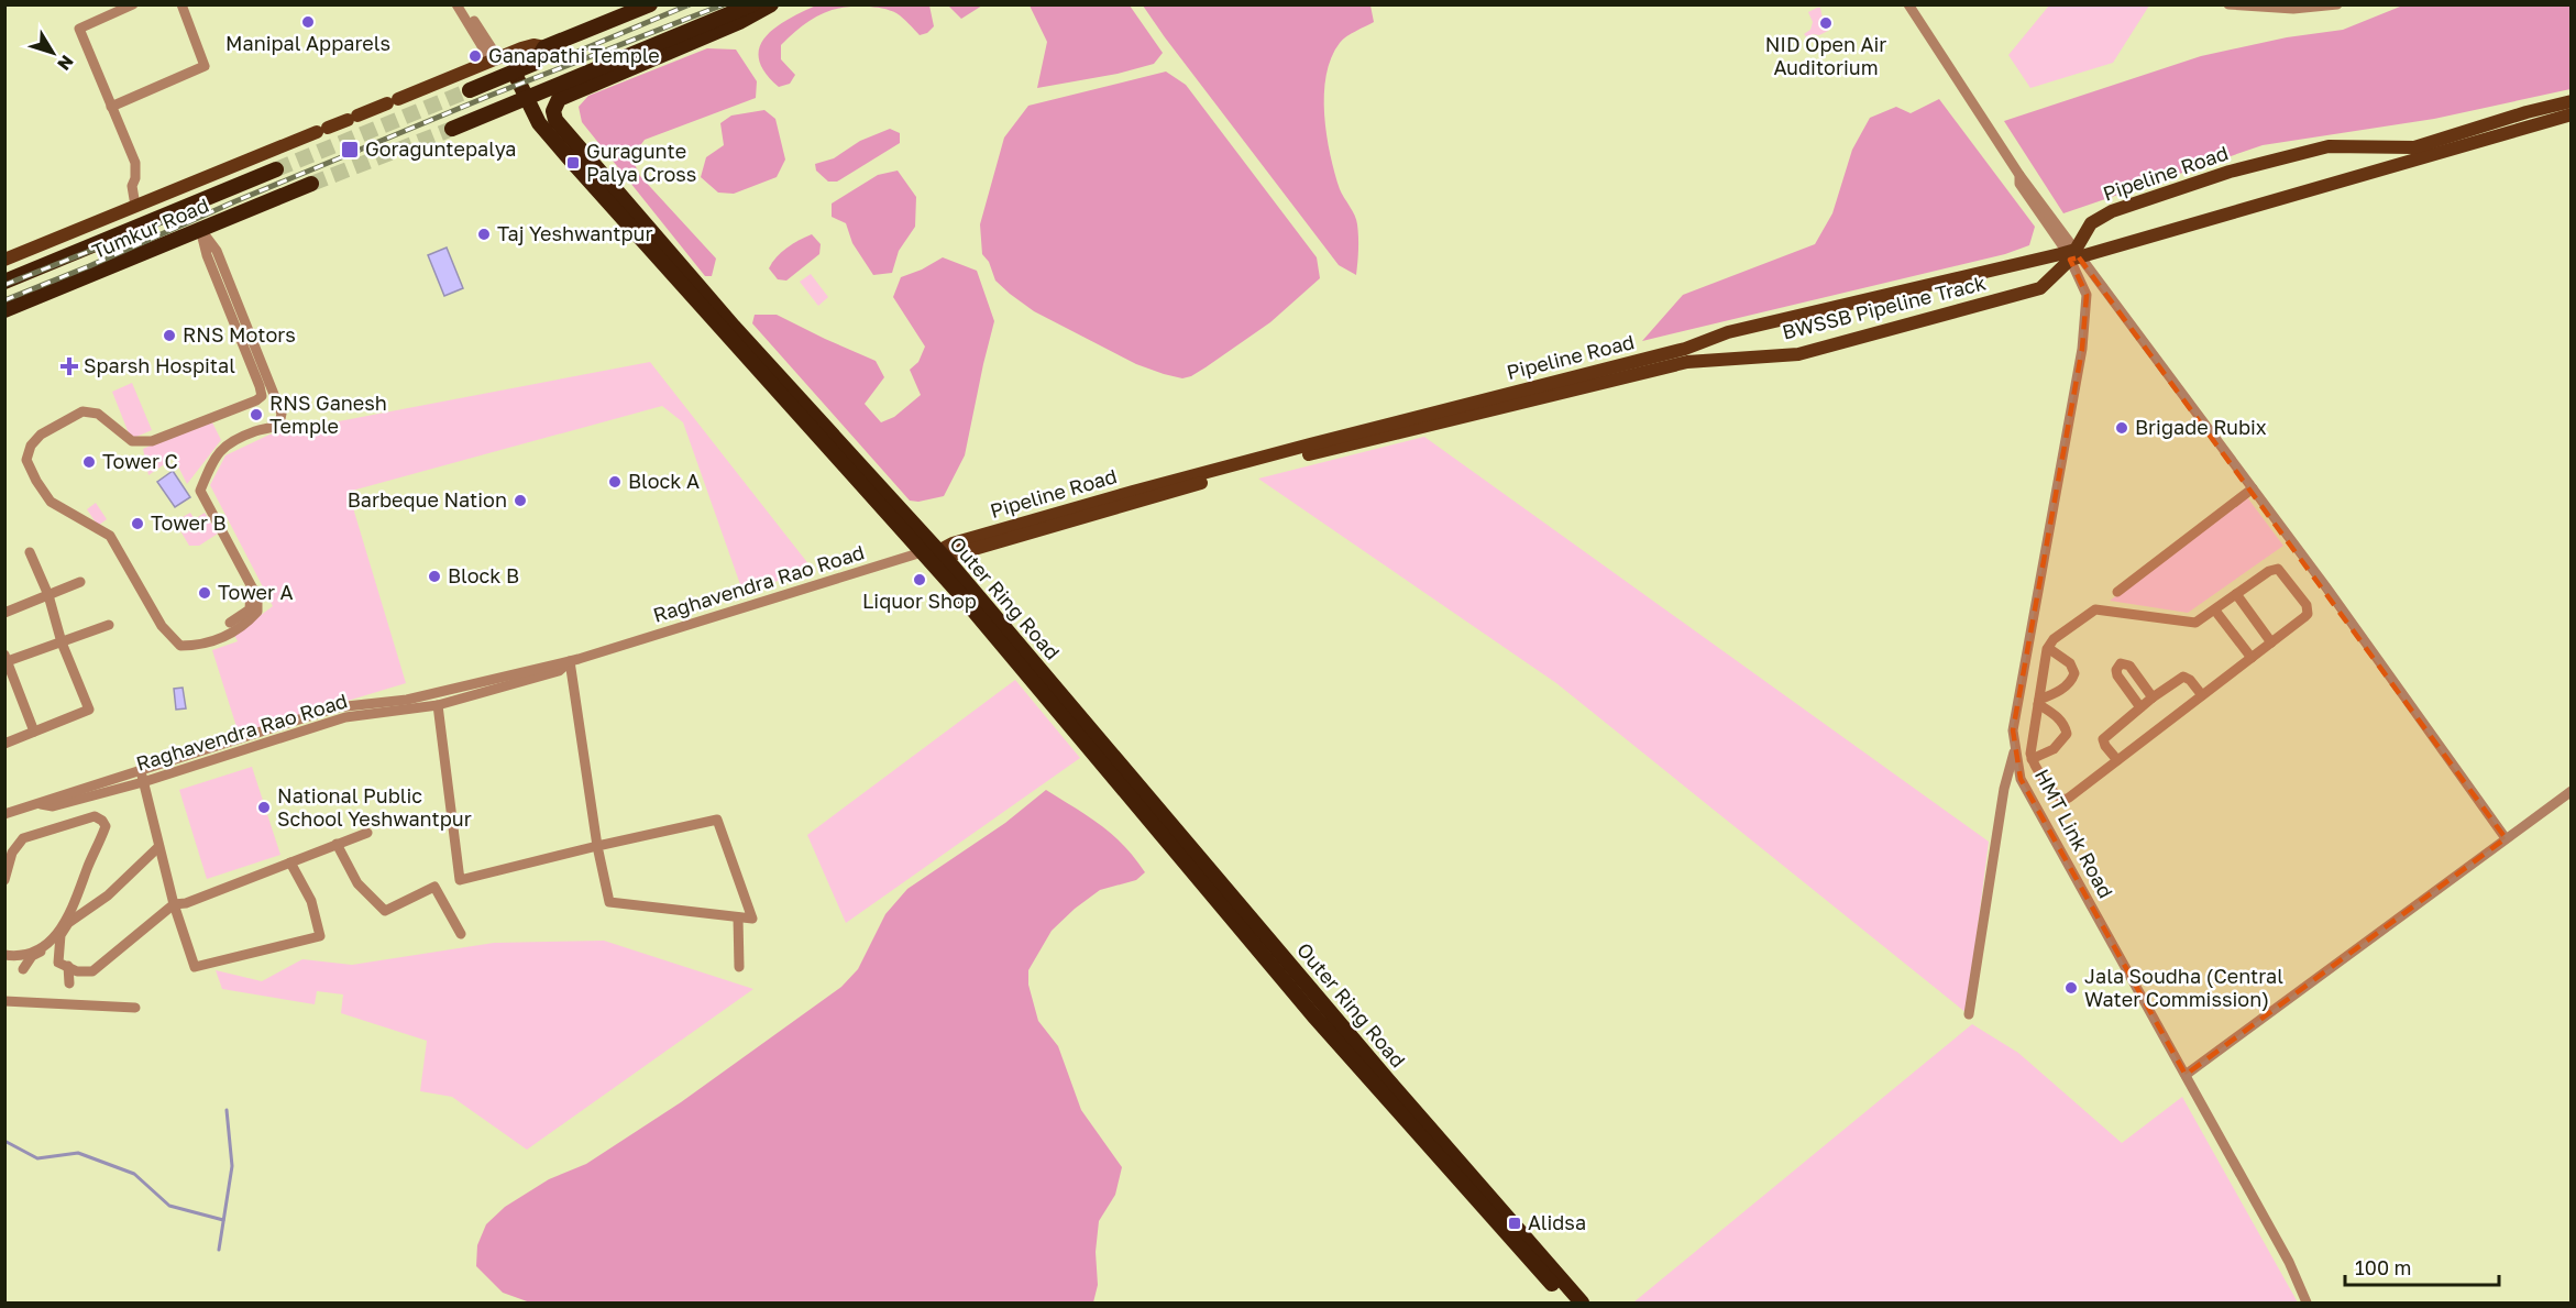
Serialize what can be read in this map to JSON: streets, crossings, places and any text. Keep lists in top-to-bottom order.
{
  "streets": {
    "highway": ["Tumkur Road", "Outer Ring Road"],
    "main road": ["Pipeline Road", "BWSSB Pipeline Track"],
    "street": ["Raghavendra Rao Road", "HMT Link Road"]
  },
  "crossings": [
    ["Pipeline Road", "BWSSB Pipeline Track"],
    ["Pipeline Road", "Outer Ring Road"],
    ["Pipeline Road", "HMT Link Road"],
    ["BWSSB Pipeline Track", "HMT Link Road"],
    ["Raghavendra Rao Road", "Outer Ring Road"]
  ],
  "places": {
    "other": [
      "Manipal Apparels",
      "NID Open Air Auditorium",
      "Ganapathi Temple",
      "Taj Yeshwantpur",
      "RNS Motors",
      "RNS Ganesh Temple",
      "Brigade Rubix",
      "Tower C",
      "Block A",
      "Barbeque Nation",
      "Tower B",
      "Block B",
      "Liquor Shop",
      "Tower A",
      "National Public School Yeshwantpur",
      "Jala Soudha (Central Water Commission)"
    ],
    "transit": ["Goraguntepalya", "Guragunte Palya Cross", "Alidsa"],
    "health": ["Sparsh Hospital"]
  },
  "scale_bar": "100 m",
  "north": "bottom right"
}
